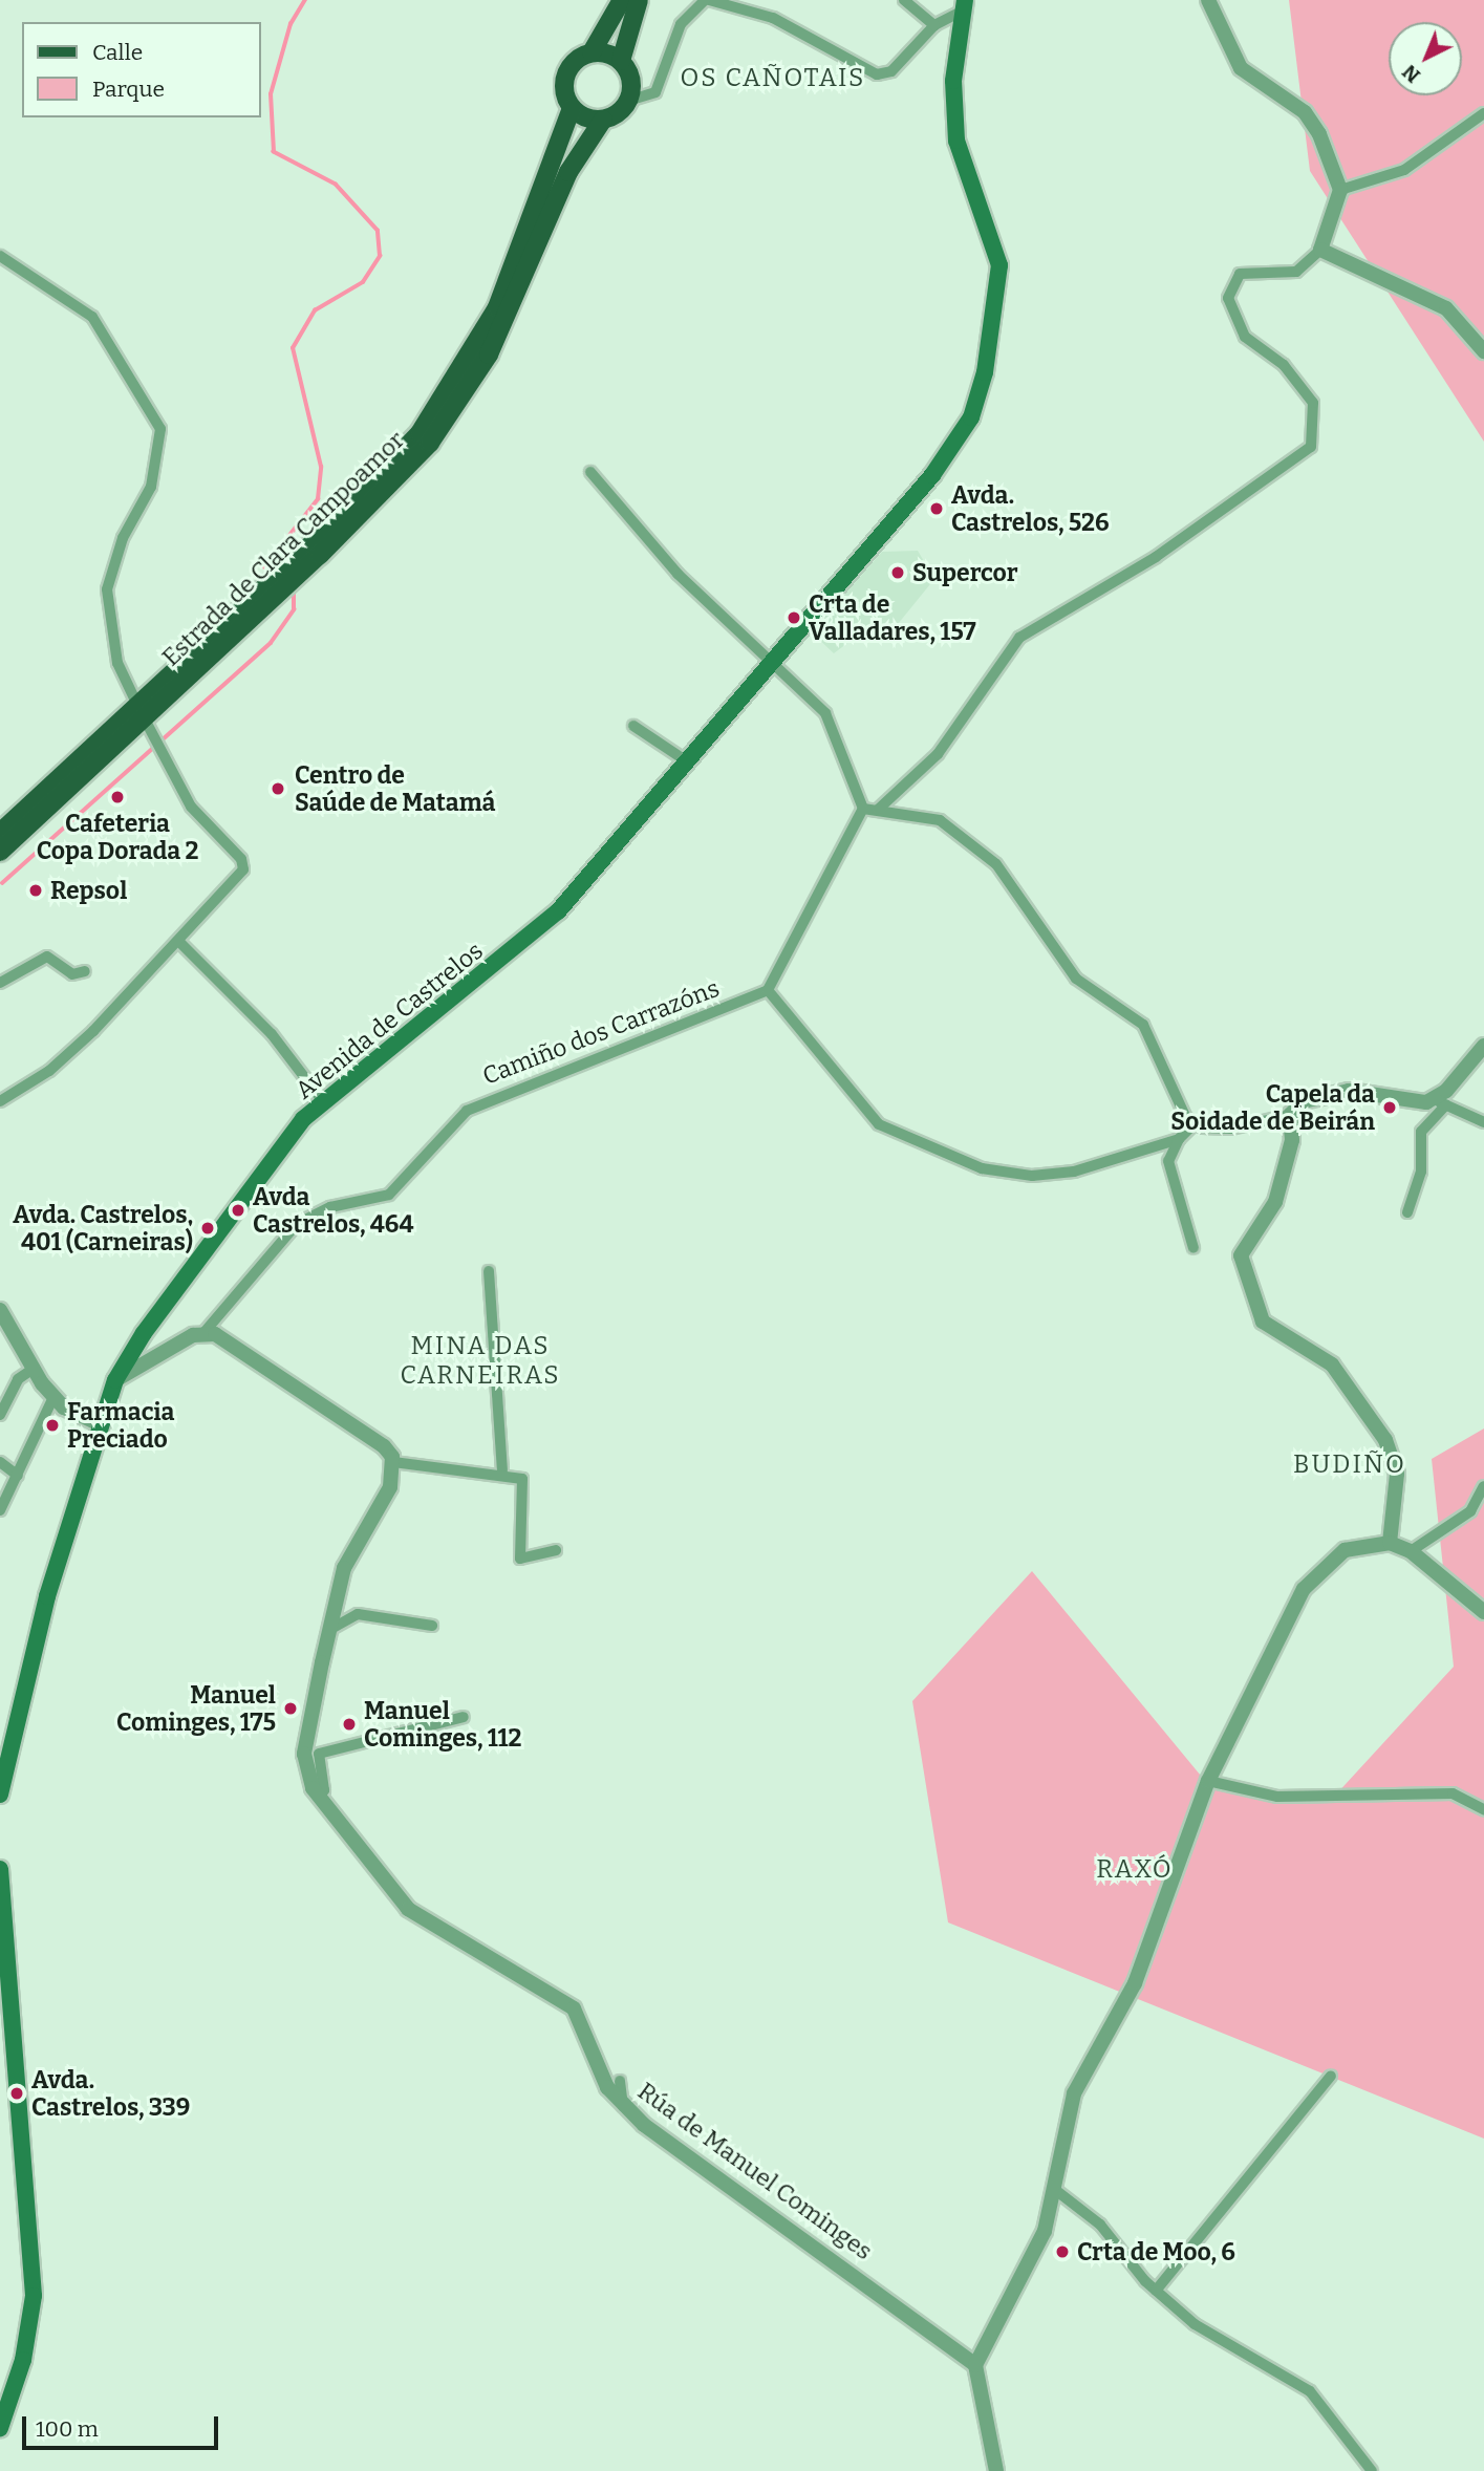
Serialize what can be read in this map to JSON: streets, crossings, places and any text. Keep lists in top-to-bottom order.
{
  "streets": {
    "main road": ["Estrada de Clara Campoamor", "Avenida de Castrelos"],
    "street": ["Camiño dos Carrazóns", "Rúa de Manuel Cominges"]
  },
  "districts": [
    "OS CAÑOTAIS",
    "MINA DAS CARNEIRAS",
    "BUDIÑO",
    "RAXÓ"
  ],
  "places": [
    "Avda. Castrelos, 526",
    "Supercor",
    "Crta de Valladares, 157",
    "Centro de Saúde de Matamá",
    "Cafeteria Copa Dorada 2",
    "Repsol",
    "Capela da Soidade de Beirán",
    "Avda Castrelos, 464",
    "Avda. Castrelos, 401 (Carneiras)",
    "Farmacia Preciado",
    "Manuel Cominges, 175",
    "Manuel Cominges, 112",
    "Avda. Castrelos, 339",
    "Crta de Moo, 6"
  ],
  "legend": ["Calle", "Parque"],
  "scale_bar": "100 m",
  "north": "bottom left"
}
